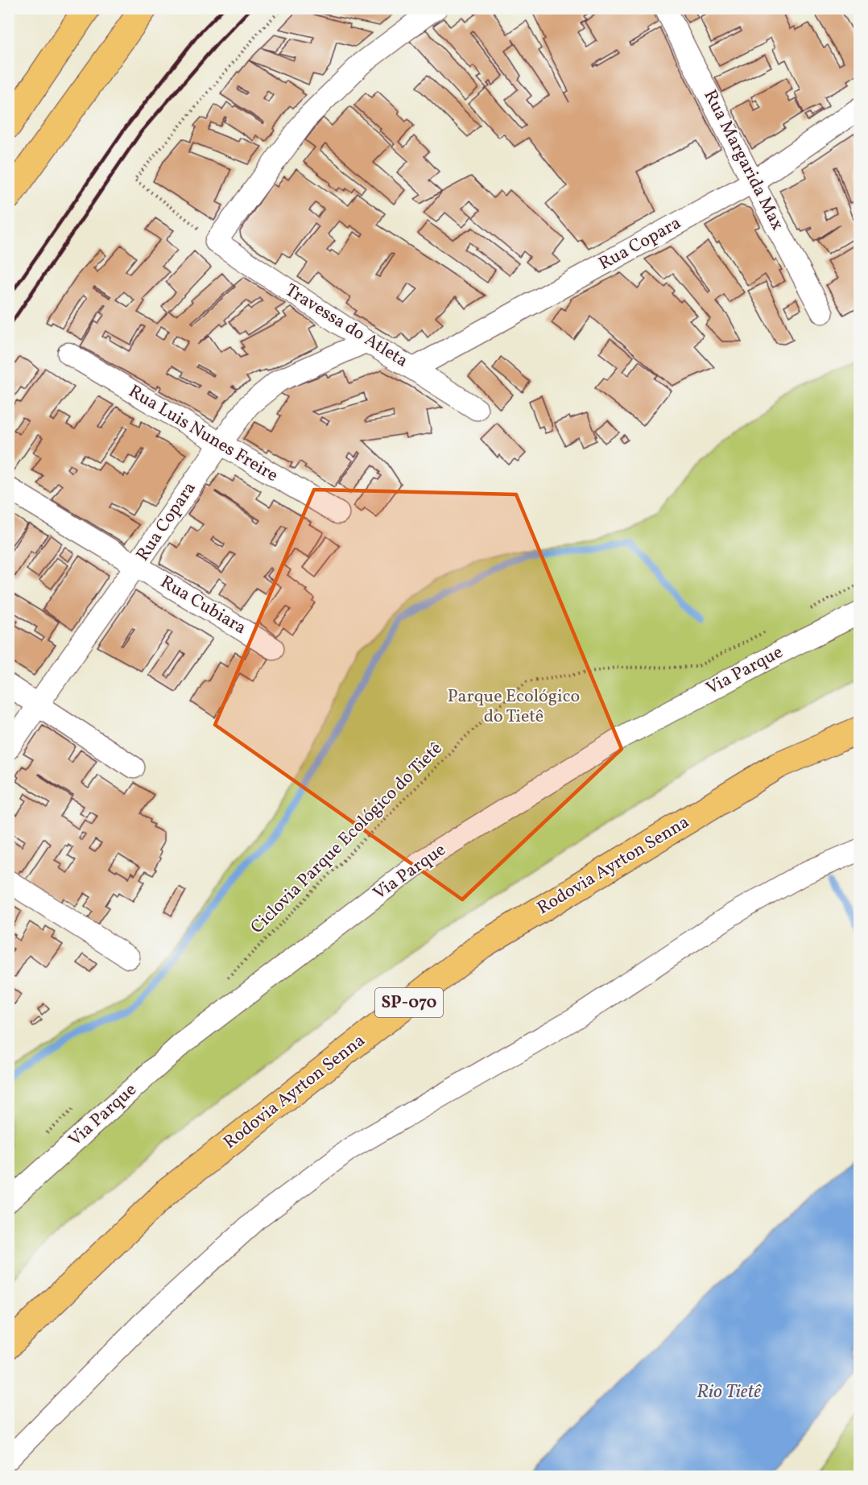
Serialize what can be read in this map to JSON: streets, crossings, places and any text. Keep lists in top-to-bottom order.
{
  "streets": {
    "main road": ["Rodovia Ayrton Senna", "SP-070"],
    "street": [
      "Rua Margarida Max",
      "Rua Copara",
      "Travessa do Atleta",
      "Rua Luis Nunes Freire",
      "Rua Cubiara",
      "Via Parque"
    ],
    "path": ["Ciclovia Parque Ecológico do Tietê"]
  },
  "crossings": [
    ["Rua Margarida Max", "Rua Copara"],
    ["Rua Copara", "Travessa do Atleta"],
    ["Rua Copara", "Rua Luis Nunes Freire"],
    ["Rua Copara", "Rua Cubiara"]
  ],
  "water": ["Rio Tietê"],
  "parks": ["Parque Ecológico do Tietê"]
}
